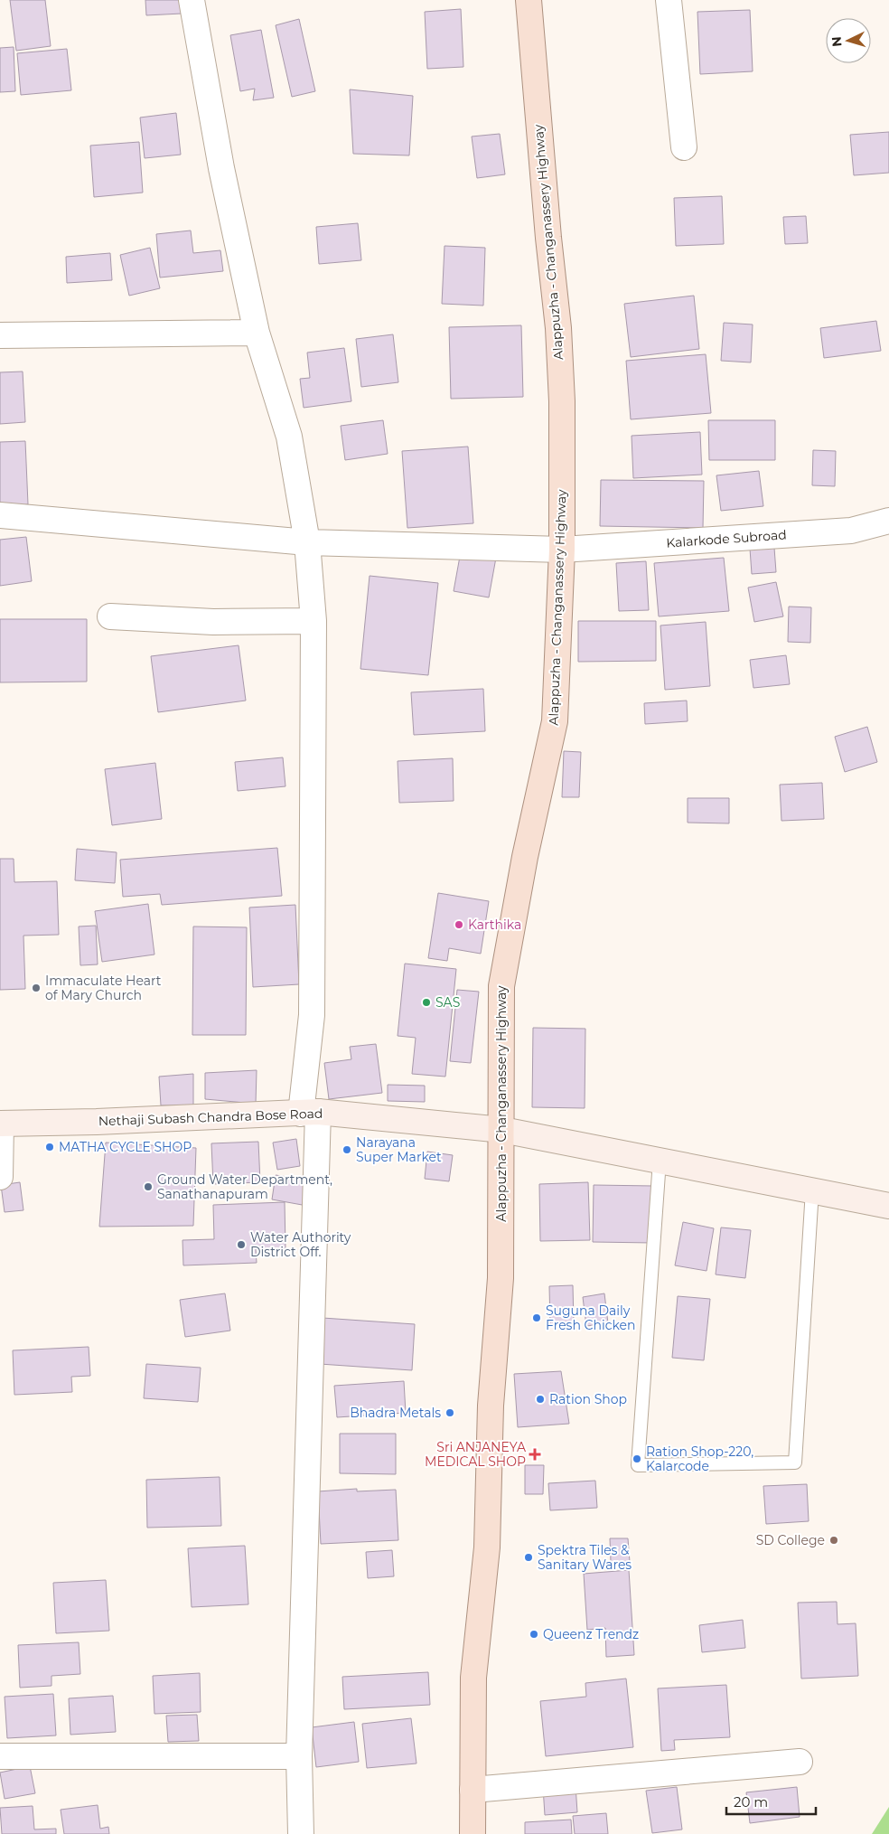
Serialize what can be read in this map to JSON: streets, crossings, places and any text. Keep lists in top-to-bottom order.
{
  "streets": {
    "main road": ["Alappuzha - Changanassery Highway", "Nethaji Subash Chandra Bose Road"],
    "street": ["Kalarkode Subroad"]
  },
  "crossings": [
    ["Alappuzha - Changanassery Highway", "Kalarkode Subroad"],
    ["Alappuzha - Changanassery Highway", "Nethaji Subash Chandra Bose Road"]
  ],
  "places": {
    "other": [
      "Karthika",
      "Immaculate Heart of Mary Church",
      "SAS",
      "MATHA CYCLE SHOP",
      "Narayana Super Market",
      "Ground Water Department, Sanathanapuram",
      "Water Authority District Off.",
      "Suguna Daily Fresh Chicken",
      "Ration Shop",
      "Bhadra Metals",
      "Ration Shop-220, Kalarcode",
      "SD College",
      "Spektra Tiles & Sanitary Wares",
      "Queenz Trendz"
    ],
    "health": ["Sri ANJANEYA MEDICAL SHOP"]
  },
  "scale_bar": "20 m",
  "north": "left"
}
